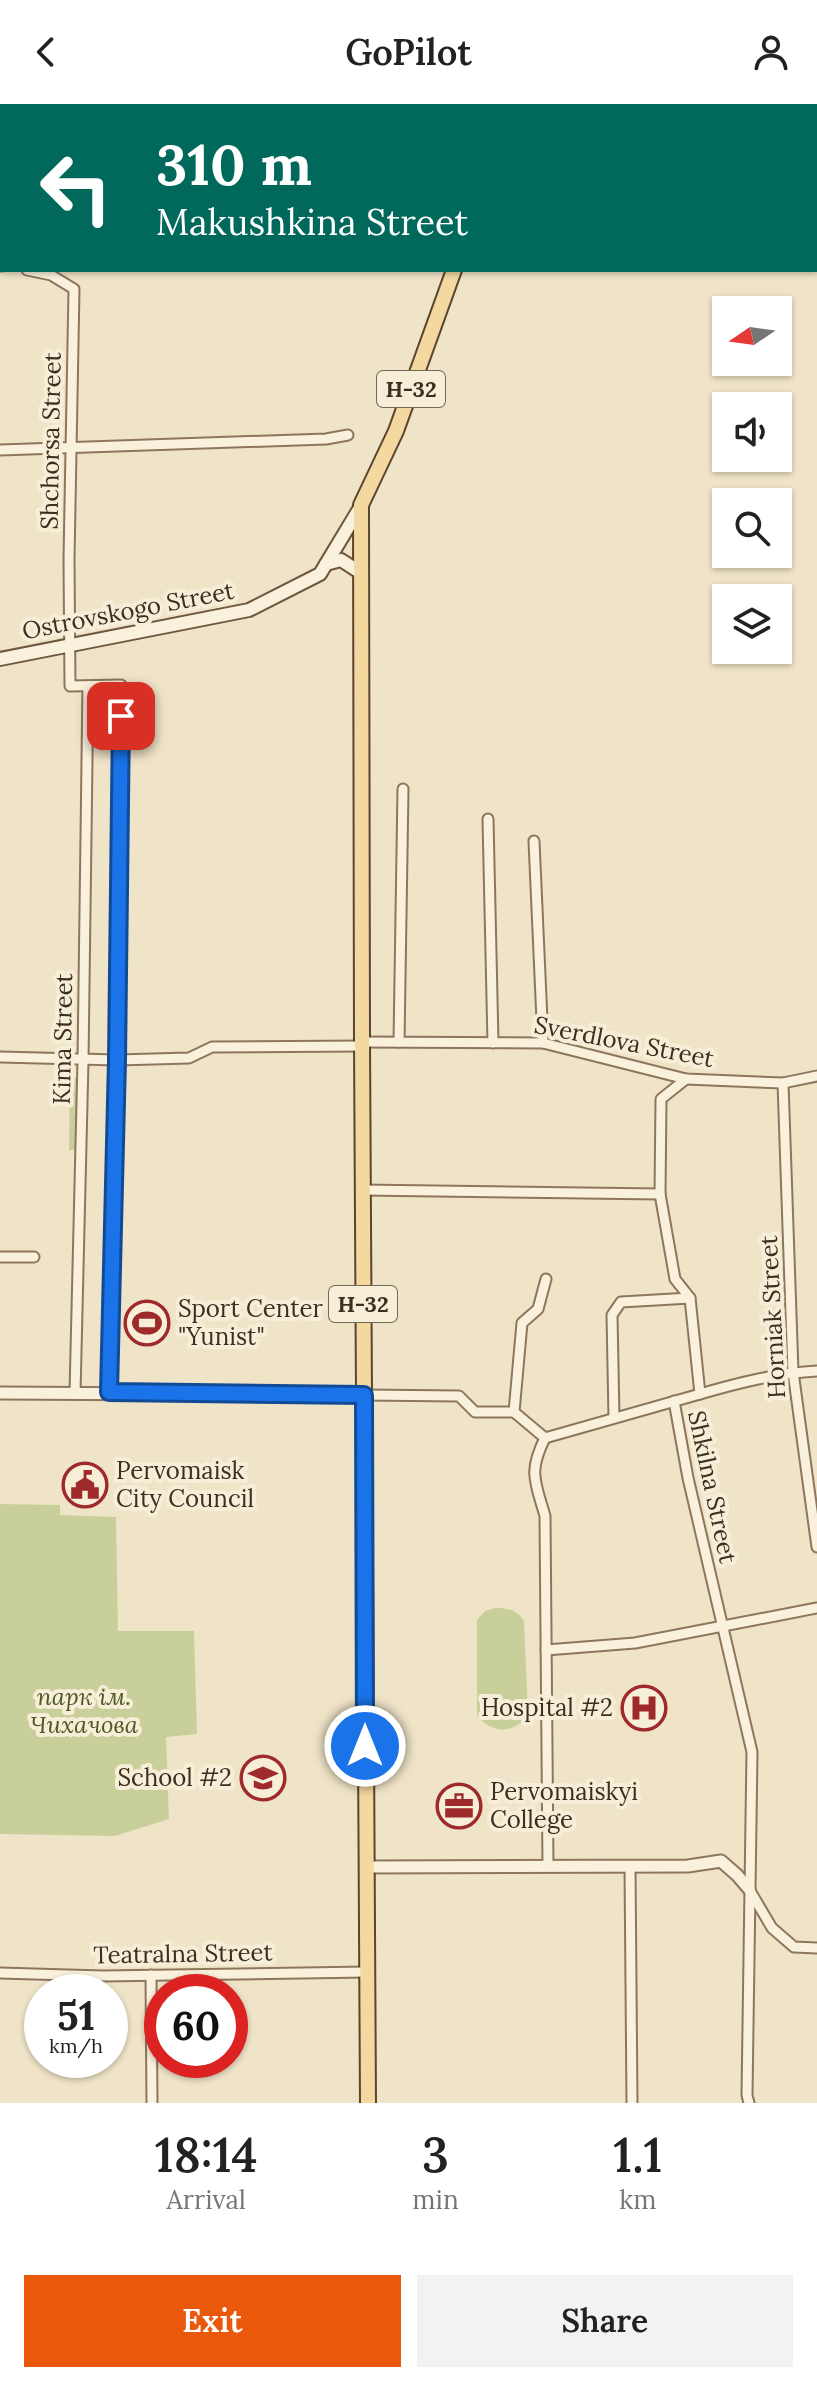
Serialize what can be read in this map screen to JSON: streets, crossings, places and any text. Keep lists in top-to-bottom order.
{
  "streets": {
    "main road": ["Н-32", "Ostrovskogo Street"],
    "street": [
      "Shchorsa Street",
      "Kima Street",
      "Sverdlova Street",
      "Horniak Street",
      "Shkilna Street",
      "Teatralna Street"
    ]
  },
  "crossings": [
    ["Н-32", "Ostrovskogo Street"],
    ["Н-32", "Sverdlova Street"],
    ["Н-32", "Teatralna Street"],
    ["Shchorsa Street", "Ostrovskogo Street"],
    ["Shchorsa Street", "Kima Street"],
    ["Kima Street", "Sverdlova Street"],
    ["Sverdlova Street", "Horniak Street"],
    ["Sverdlova Street", "Shkilna Street"]
  ],
  "parks": ["парк ім. Чихачова"],
  "places": {
    "sports": ["Sport Center \"Yunist\""],
    "public building": ["Pervomaisk City Council"],
    "hospital": ["Hospital #2"],
    "school or university": ["School #2"],
    "office": ["Pervomaiskyi College"]
  },
  "north": "left",
  "page": {
    "header": "GoPilot",
    "turn": ["310 m", "Makushkina Street"],
    "speed": "51 km/h",
    "limit": "60",
    "eta": [
      "18:14",
      "Arrival",
      "3",
      "min",
      "1.1",
      "km"
    ],
    "buttons": ["Exit", "Share"]
  }
}
